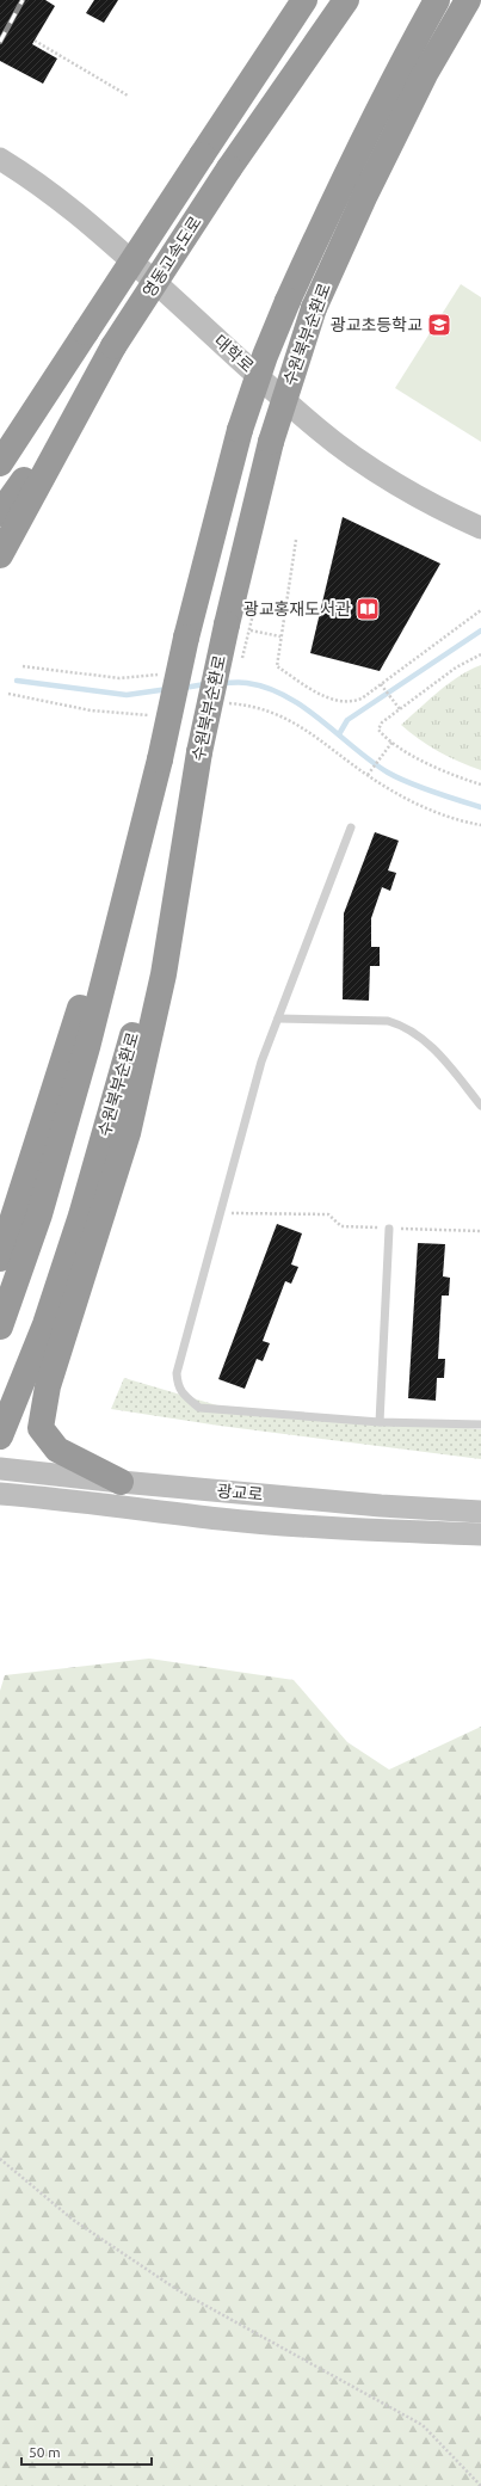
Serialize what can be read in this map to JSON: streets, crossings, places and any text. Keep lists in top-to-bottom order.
{
  "streets": {
    "highway": ["영동고속도로", "수원북부순환로"],
    "main road": ["대학로", "광교로"]
  },
  "places": {
    "school or university": ["광교초등학교"],
    "library": ["광교홍재도서관"]
  },
  "scale_bar": "50 m"
}
